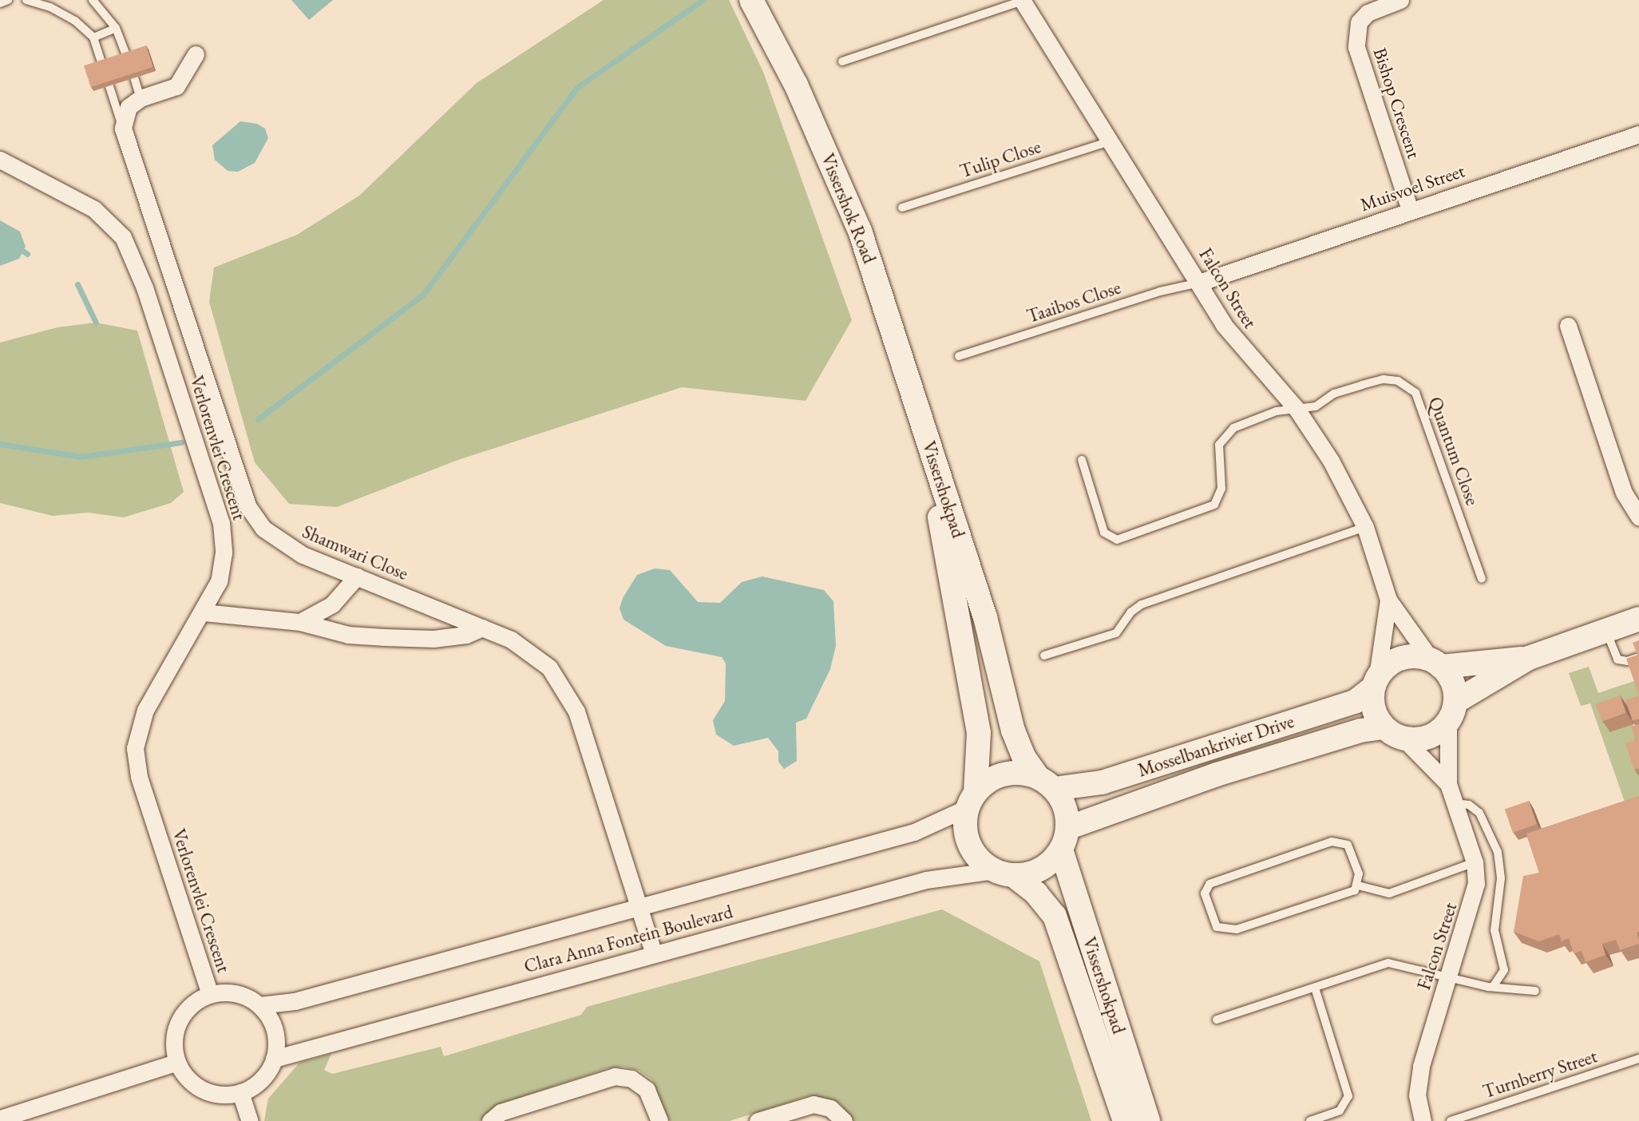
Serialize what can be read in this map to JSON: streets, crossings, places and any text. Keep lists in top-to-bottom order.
{
  "streets": {
    "main road": ["Vissershok Road", "Vissershokpad", "Mosselbankrivier Drive"],
    "street": [
      "Bishop Crescent",
      "Muisvoel Street",
      "Falcon Street",
      "Verlorenvlei Crescent",
      "Shamwari Close",
      "Clara Anna Fontein Boulevard"
    ],
    "lane": [
      "Tulip Close",
      "Taaibos Close",
      "Quantum Close",
      "Turnberry Street"
    ]
  },
  "crossings": [
    ["Bishop Crescent", "Muisvoel Street"],
    ["Tulip Close", "Falcon Street"],
    ["Muisvoel Street", "Falcon Street"],
    ["Muisvoel Street", "Taaibos Close"],
    ["Vissershok Road", "Vissershokpad"],
    ["Falcon Street", "Taaibos Close"],
    ["Falcon Street", "Quantum Close"],
    ["Falcon Street", "Mosselbankrivier Drive"],
    ["Verlorenvlei Crescent", "Clara Anna Fontein Boulevard"],
    ["Vissershokpad", "Mosselbankrivier Drive"],
    ["Vissershokpad", "Clara Anna Fontein Boulevard"],
    ["Shamwari Close", "Clara Anna Fontein Boulevard"],
    ["Mosselbankrivier Drive", "Clara Anna Fontein Boulevard"]
  ]
}
